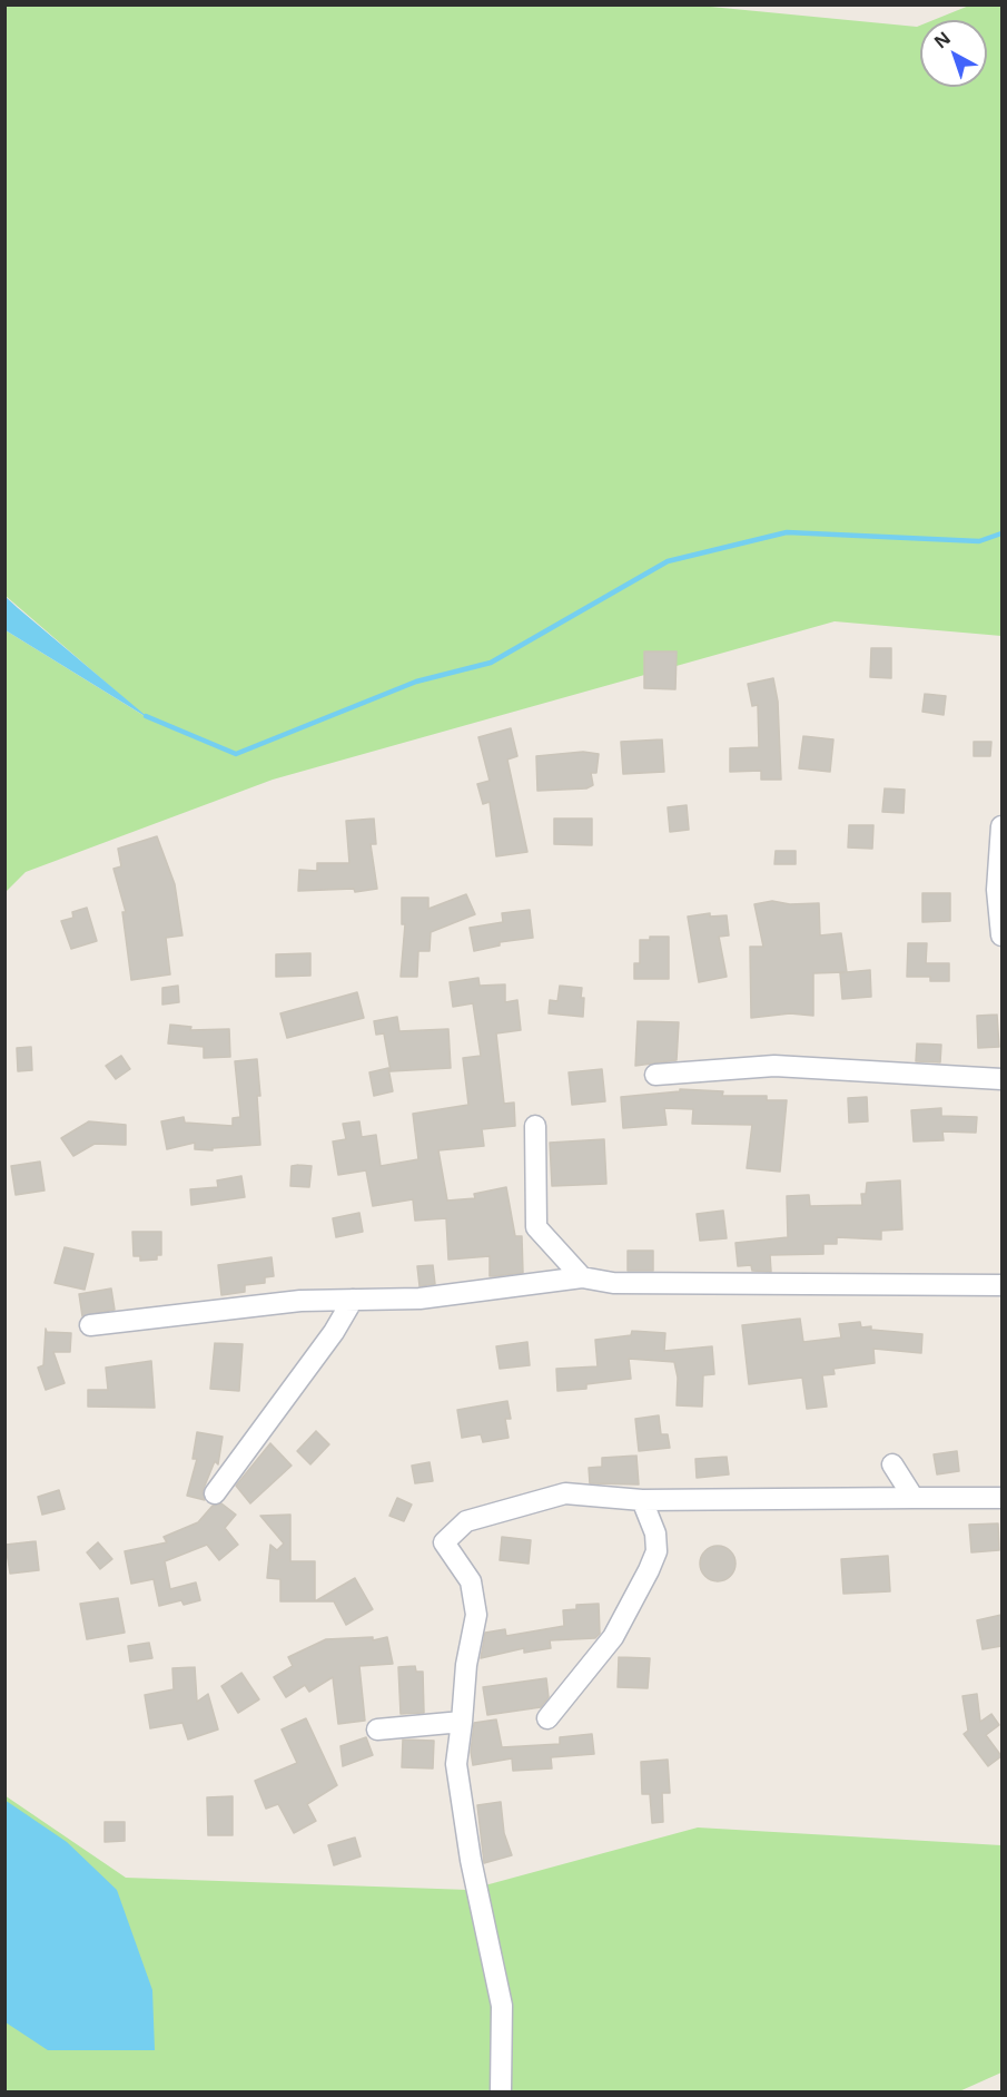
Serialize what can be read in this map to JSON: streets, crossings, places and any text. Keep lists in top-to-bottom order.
{
  "north": "top left"
}
